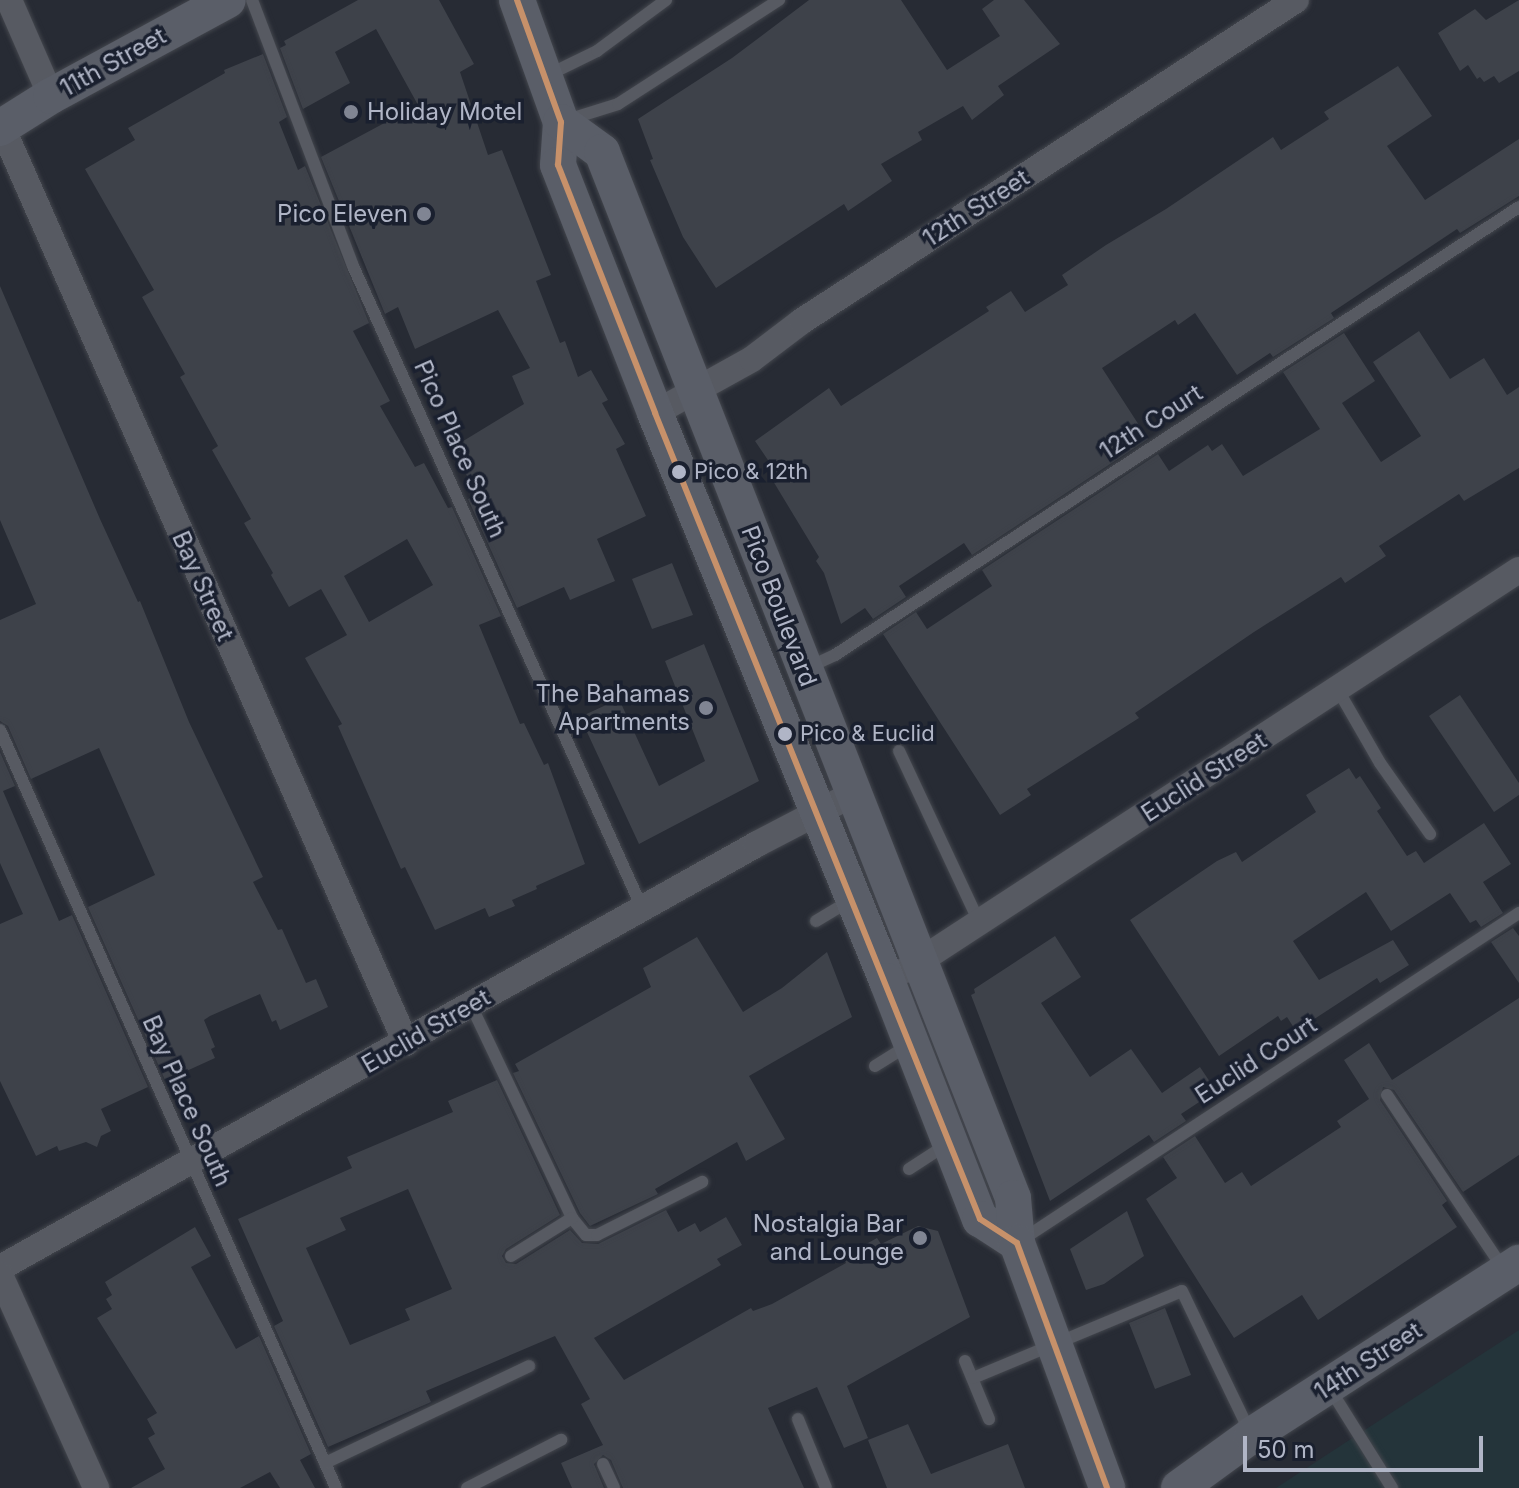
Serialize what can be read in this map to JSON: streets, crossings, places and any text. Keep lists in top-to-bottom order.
{
  "streets": {
    "main road": ["11th Street", "Pico Boulevard", "14th Street"],
    "street": ["12th Street", "Bay Street", "Euclid Street"],
    "lane": [
      "12th Court",
      "Pico Place South",
      "Euclid Court",
      "Bay Place South"
    ]
  },
  "crossings": [
    ["11th Street", "Bay Street"],
    ["12th Street", "Pico Boulevard"],
    ["12th Court", "Pico Boulevard"],
    ["Pico Place South", "Euclid Street"],
    ["Bay Street", "Euclid Street"],
    ["Pico Boulevard", "Euclid Street"],
    ["Pico Boulevard", "Euclid Court"],
    ["Euclid Street", "Bay Place South"]
  ],
  "places": [
    "Holiday Motel",
    "Pico Eleven",
    "Pico & 12th",
    "The Bahamas Apartments",
    "Pico & Euclid",
    "Nostalgia Bar and Lounge"
  ],
  "scale_bar": "50 m"
}
